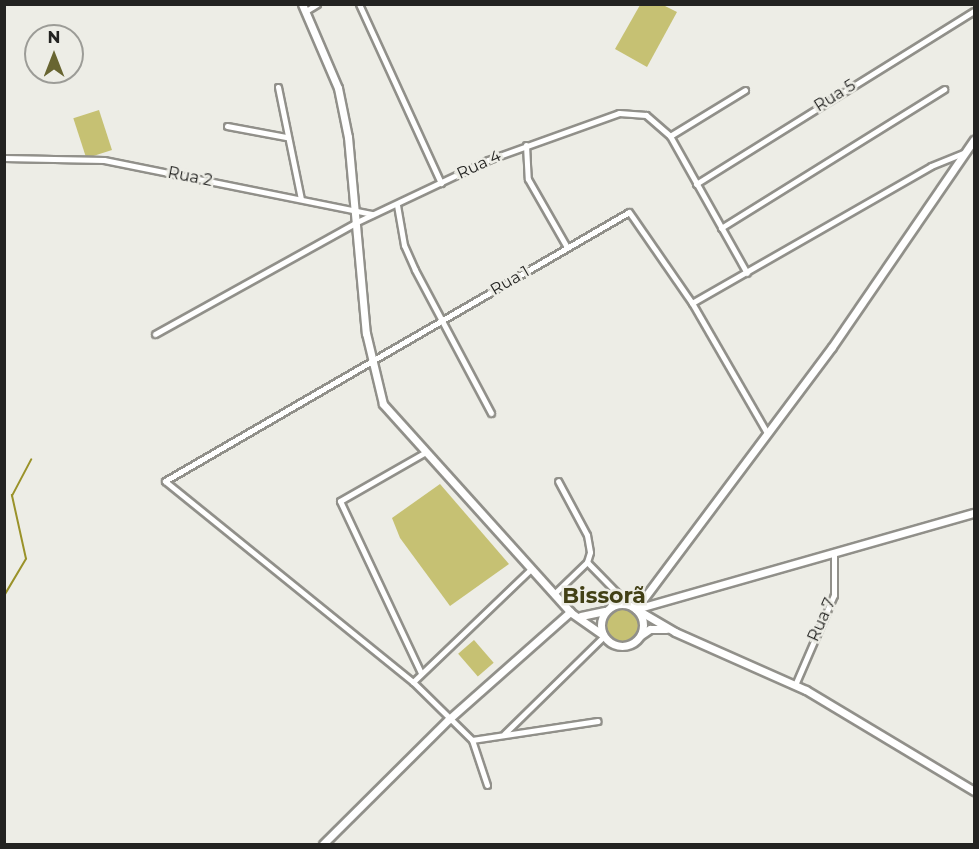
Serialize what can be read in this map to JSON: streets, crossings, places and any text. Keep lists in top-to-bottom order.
{
  "streets": {
    "street": [
      "Rua 5",
      "Rua 4",
      "Rua 2",
      "Rua 1",
      "Rua 7"
    ]
  },
  "crossings": [
    ["Rua 5", "Rua 4"],
    ["Rua 4", "Rua 2"]
  ],
  "districts": ["Bissorã"],
  "north": "top"
}
